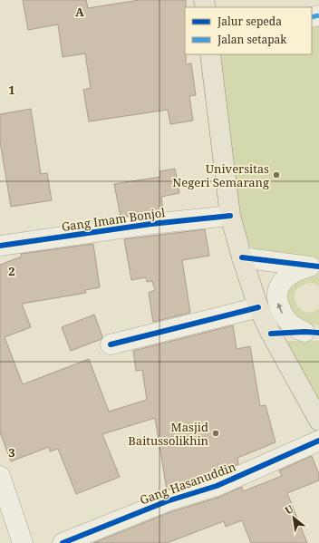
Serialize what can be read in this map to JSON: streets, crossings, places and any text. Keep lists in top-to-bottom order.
{
  "streets": {
    "street": ["Gang Imam Bonjol", "Gang Hasanuddin"]
  },
  "places": ["Universitas Negeri Semarang", "Masjid Baitussolikhin"],
  "legend": ["Jalur sepeda", "Jalan setapak"],
  "north": "top left",
  "grid": {
    "columns": ["A"],
    "rows": ["1", "2", "3"]
  }
}
